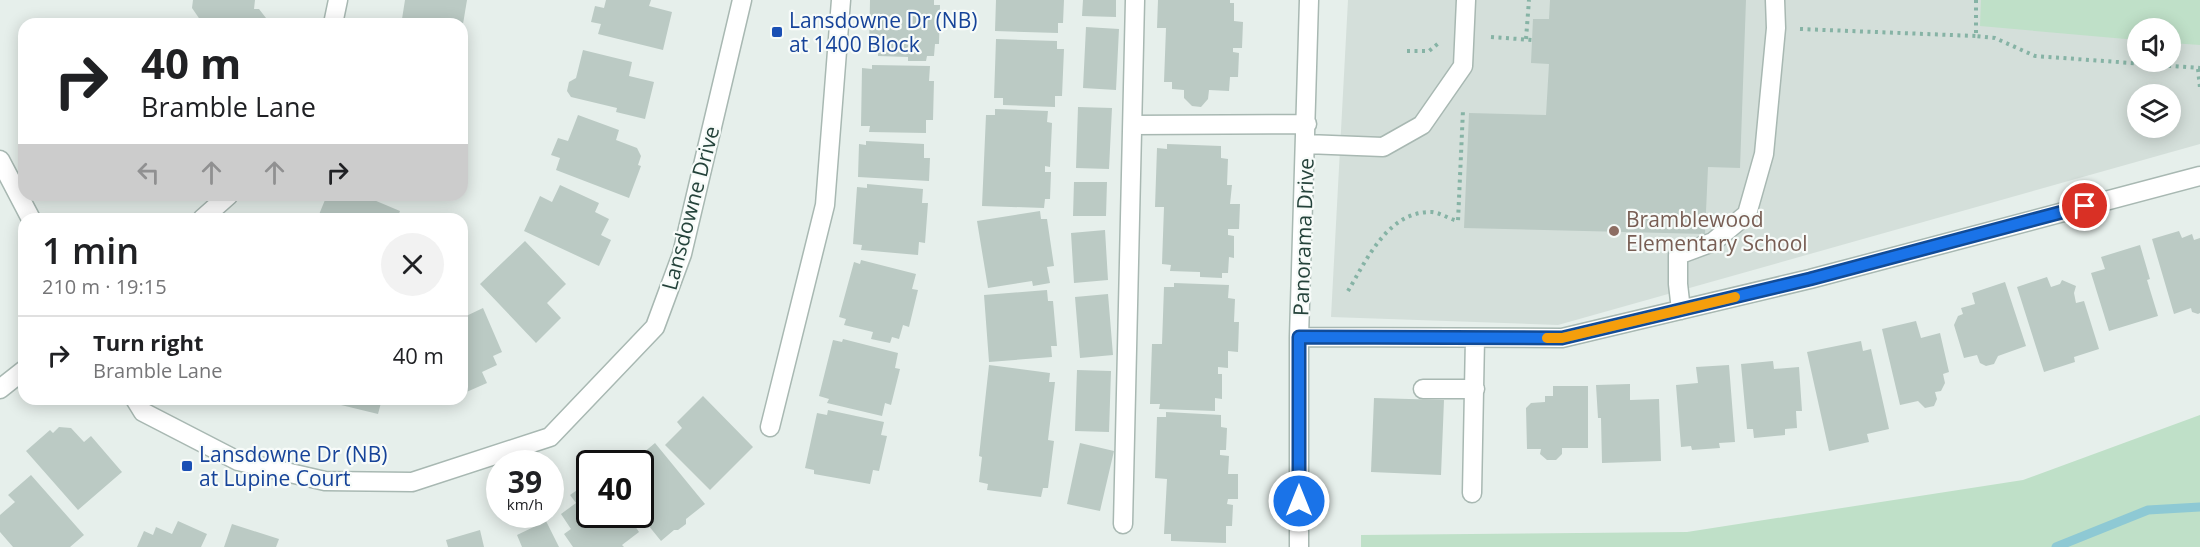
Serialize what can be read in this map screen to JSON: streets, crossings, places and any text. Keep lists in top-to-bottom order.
{
  "streets": {
    "street": ["Lansdowne Drive", "Panorama Drive"]
  },
  "places": {
    "transit": ["Lansdowne Dr (NB) at 1400 Block", "Lansdowne Dr (NB) at Lupine Court"],
    "other": ["Bramblewood Elementary School"]
  },
  "page": {
    "turn": ["40 m", "Bramble Lane"],
    "heading": ["1 min", "210 m · 19:15"],
    "list": [
      {
        "name": "Turn right",
        "note": "Bramble Lane",
        "value": "40 m"
      }
    ],
    "speed": "39 km/h",
    "limit": "40"
  }
}
